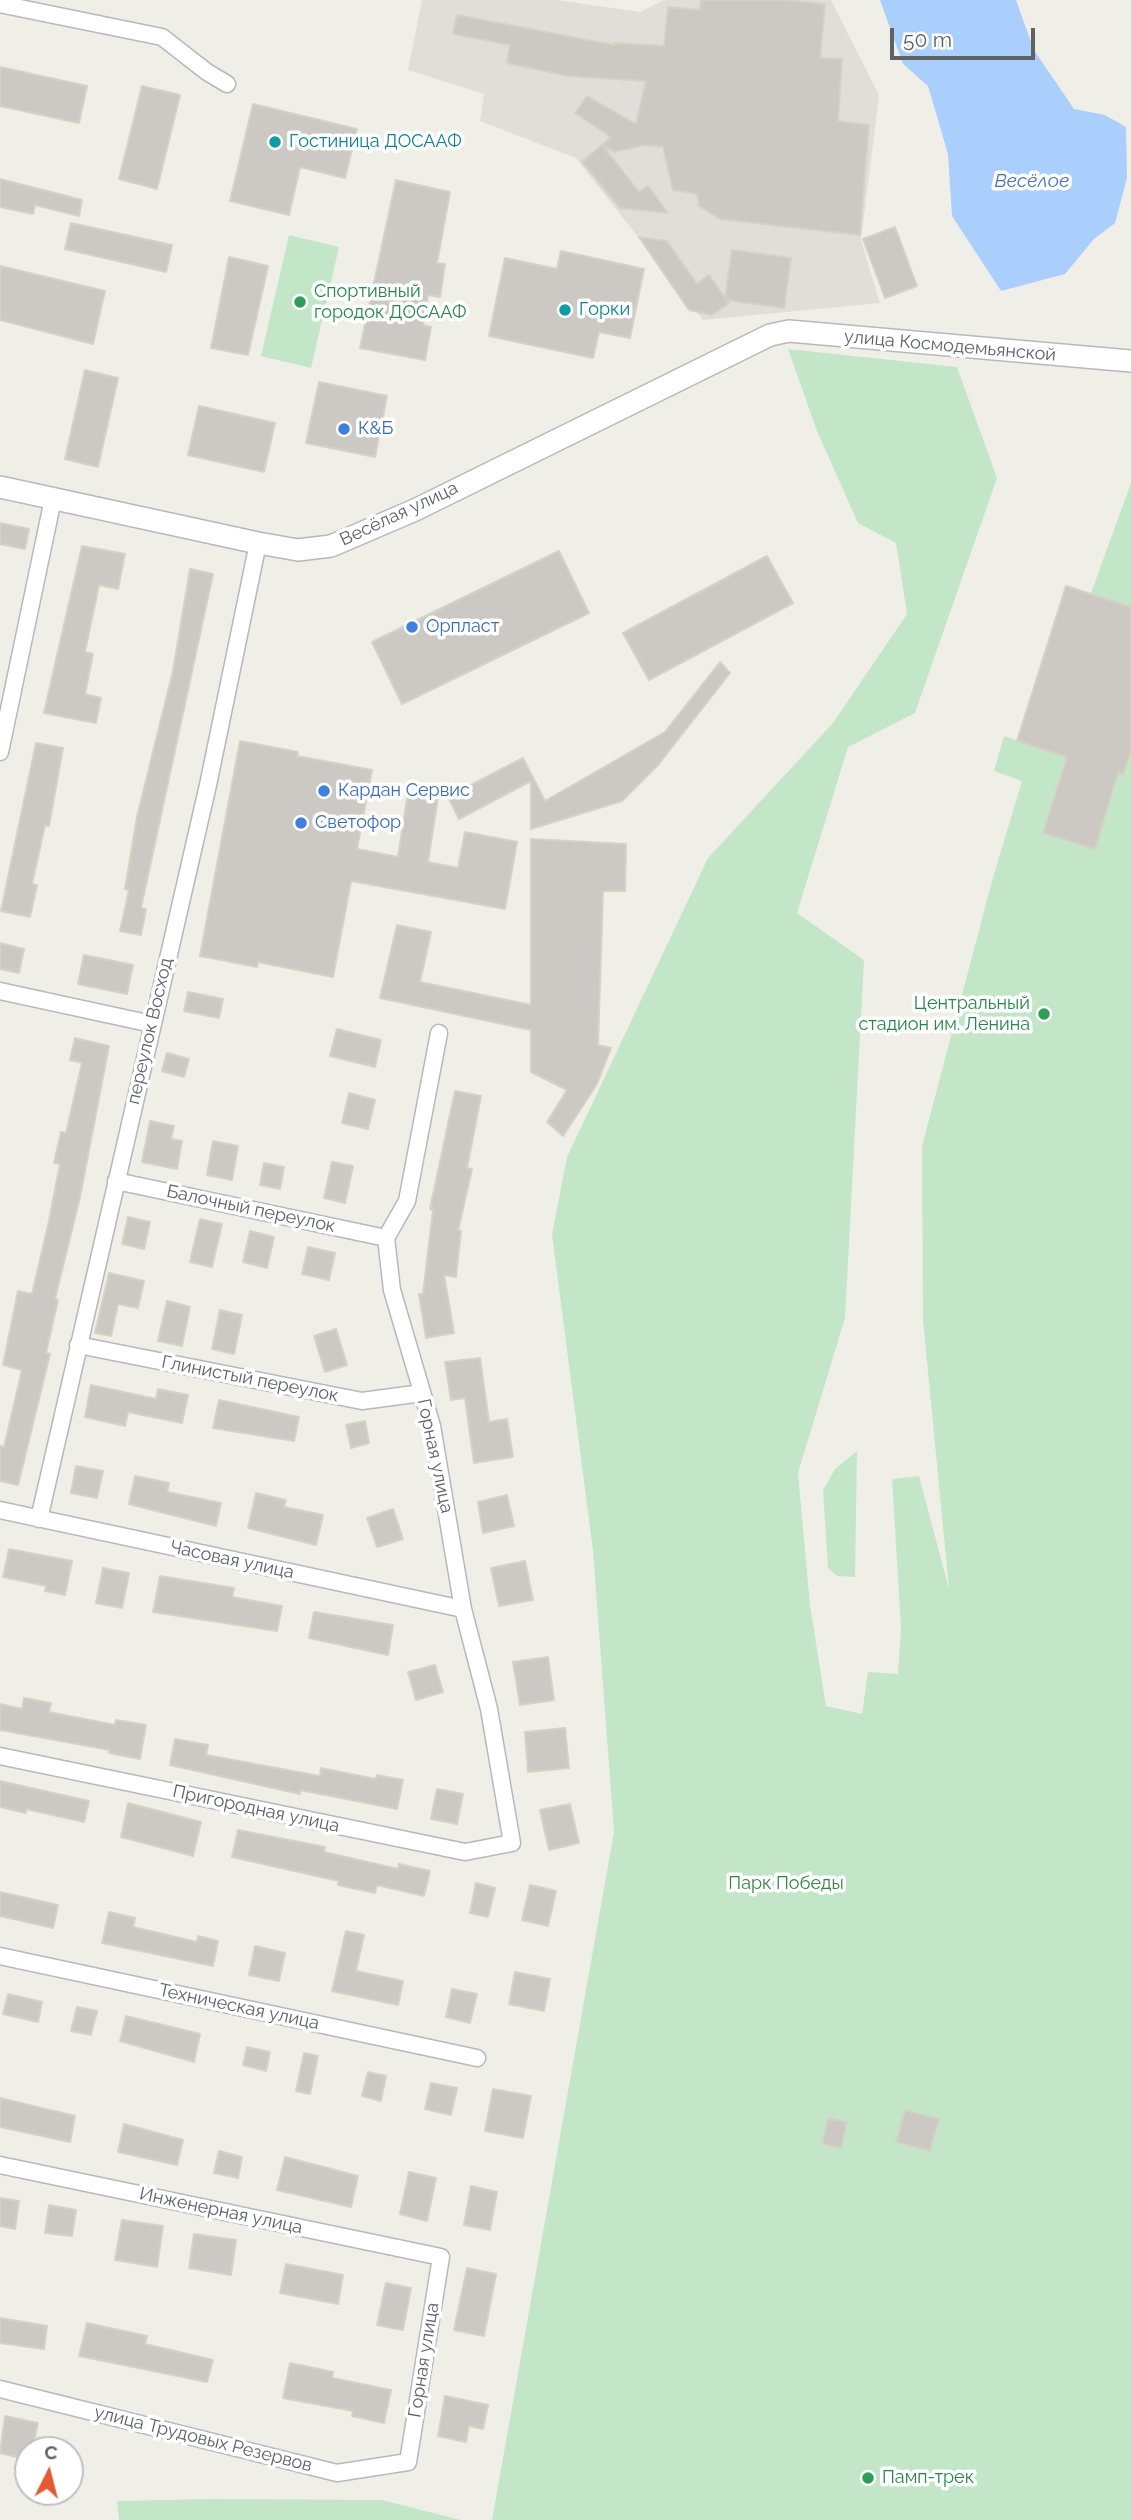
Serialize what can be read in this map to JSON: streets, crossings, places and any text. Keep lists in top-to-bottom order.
{
  "streets": {
    "street": [
      "улица Космодемьянской",
      "Весёлая улица",
      "переулок Восход",
      "Балочный переулок",
      "Глинистый переулок",
      "Горная улица",
      "Часовая улица",
      "Пригородная улица",
      "Техническая улица",
      "Инженерная улица",
      "улица Трудовых Резервов"
    ]
  },
  "crossings": [
    ["улица Космодемьянской", "Весёлая улица"],
    ["Весёлая улица", "переулок Восход"],
    ["переулок Восход", "Балочный переулок"],
    ["переулок Восход", "Глинистый переулок"],
    ["переулок Восход", "Часовая улица"],
    ["Балочный переулок", "Горная улица"],
    ["Глинистый переулок", "Горная улица"],
    ["Горная улица", "Часовая улица"],
    ["Горная улица", "Пригородная улица"],
    ["Горная улица", "Инженерная улица"],
    ["Горная улица", "улица Трудовых Резервов"]
  ],
  "water": ["Весёлое"],
  "parks": ["Парк Победы"],
  "places": [
    "Гостиница ДОСААФ",
    "Спортивный городок ДОСААФ",
    "Горки",
    "К&Б",
    "Орпласт",
    "Кардан Сервис",
    "Светофор",
    "Центральный стадион им. Ленина",
    "Памп-трек"
  ],
  "scale_bar": "50 m",
  "north": "top"
}
